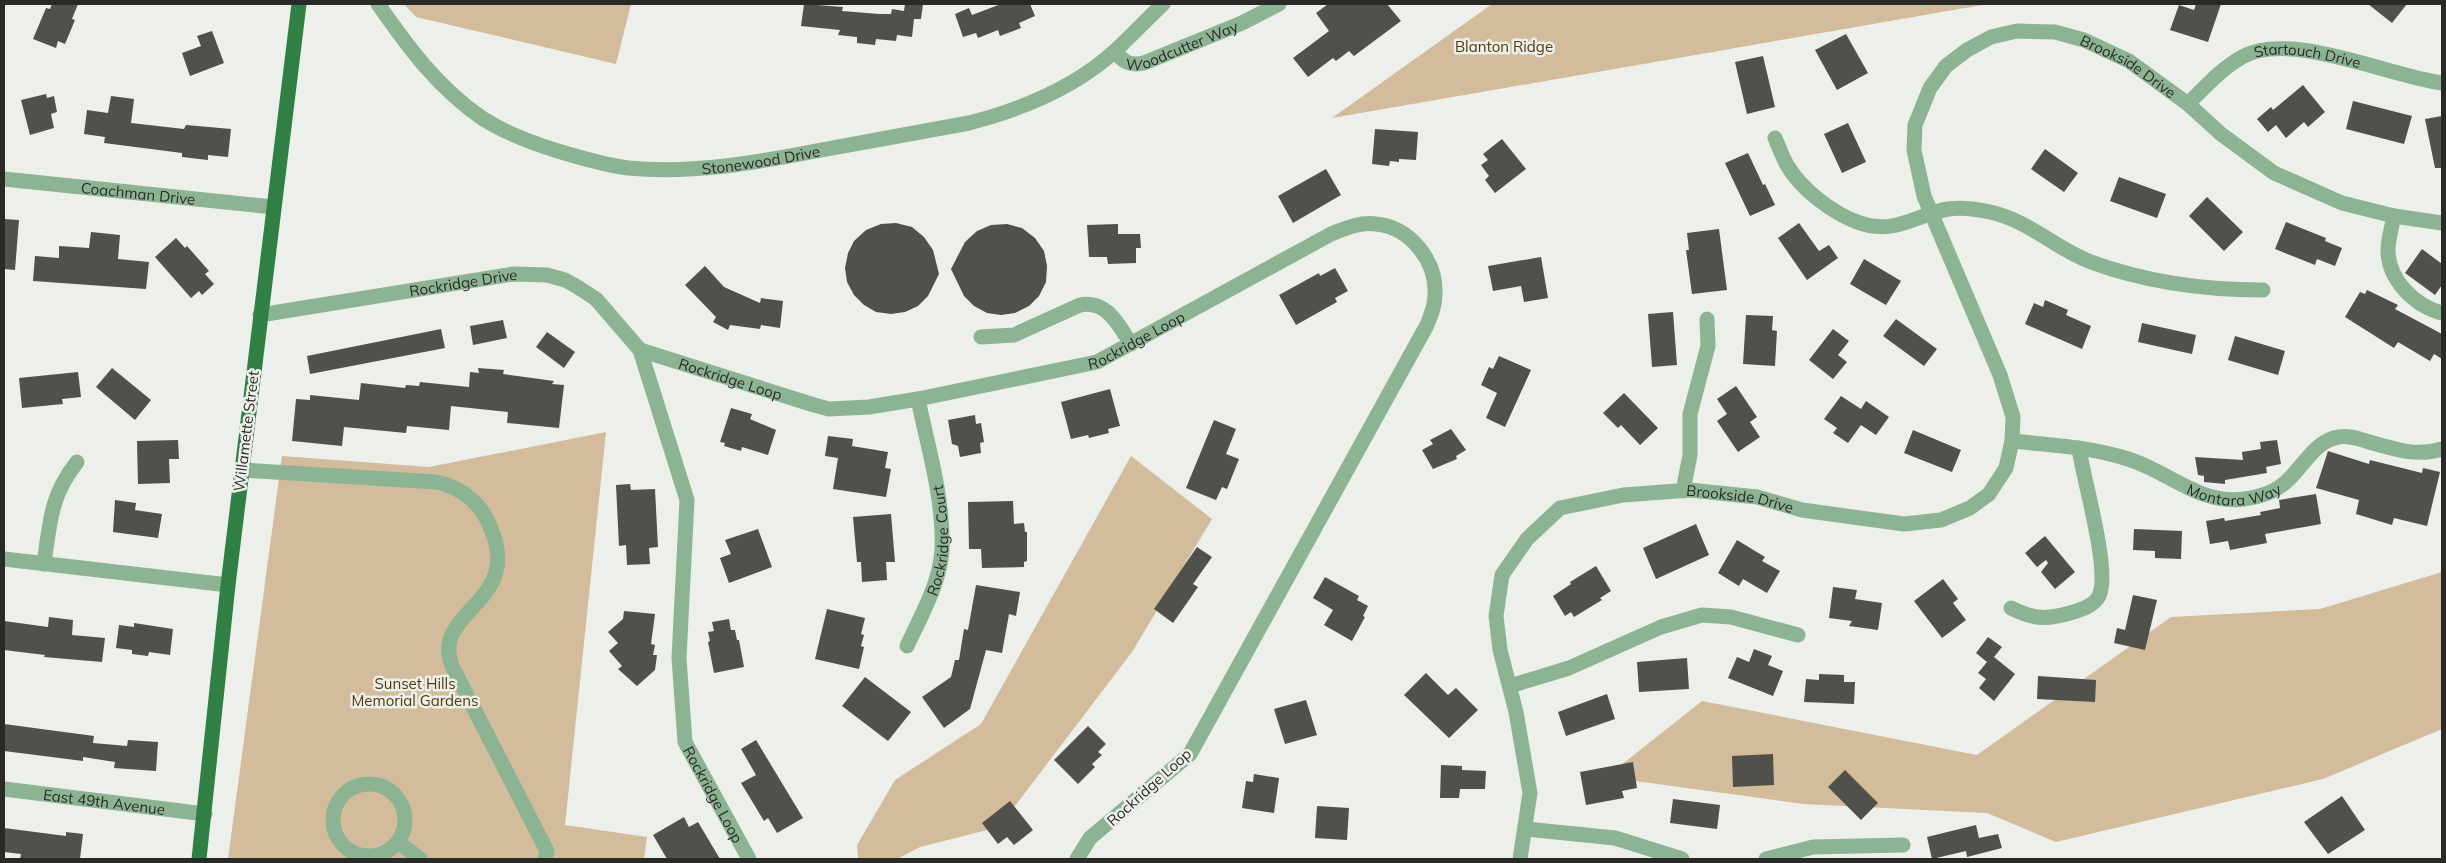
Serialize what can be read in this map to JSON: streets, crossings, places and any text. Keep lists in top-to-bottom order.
{
  "streets": {
    "main road": ["Willamette Street"],
    "street": [
      "Woodcutter Way",
      "Startouch Drive",
      "Brookside Drive",
      "Stonewood Drive",
      "Coachman Drive",
      "Rockridge Drive",
      "Rockridge Loop",
      "Montara Way",
      "Rockridge Court",
      "East 49th Avenue"
    ]
  },
  "crossings": [
    ["Woodcutter Way", "Stonewood Drive"],
    ["Startouch Drive", "Brookside Drive"],
    ["Brookside Drive", "Montara Way"],
    ["Coachman Drive", "Willamette Street"],
    ["Rockridge Drive", "Rockridge Loop"],
    ["Rockridge Drive", "Willamette Street"],
    ["Rockridge Loop", "Rockridge Court"],
    ["Willamette Street", "East 49th Avenue"]
  ],
  "parks": ["Blanton Ridge", "Sunset Hills Memorial Gardens"]
}
